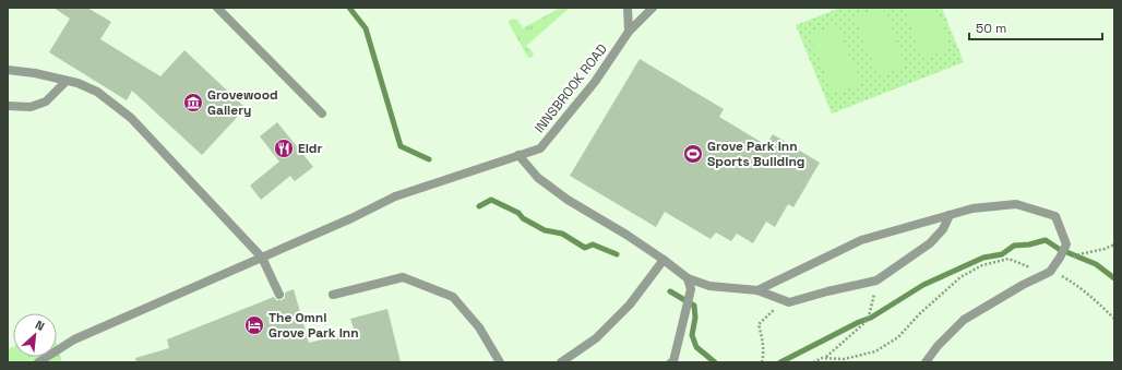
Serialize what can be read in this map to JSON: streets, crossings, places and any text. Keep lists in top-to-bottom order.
{
  "streets": {
    "street": ["INNSBROOK ROAD"]
  },
  "places": {
    "museum": ["Grovewood Gallery"],
    "restaurant": ["Eldr"],
    "sports": ["Grove Park Inn Sports Building"],
    "hotel": ["The Omni Grove Park Inn"]
  },
  "scale_bar": "50 m",
  "north": "top right"
}
